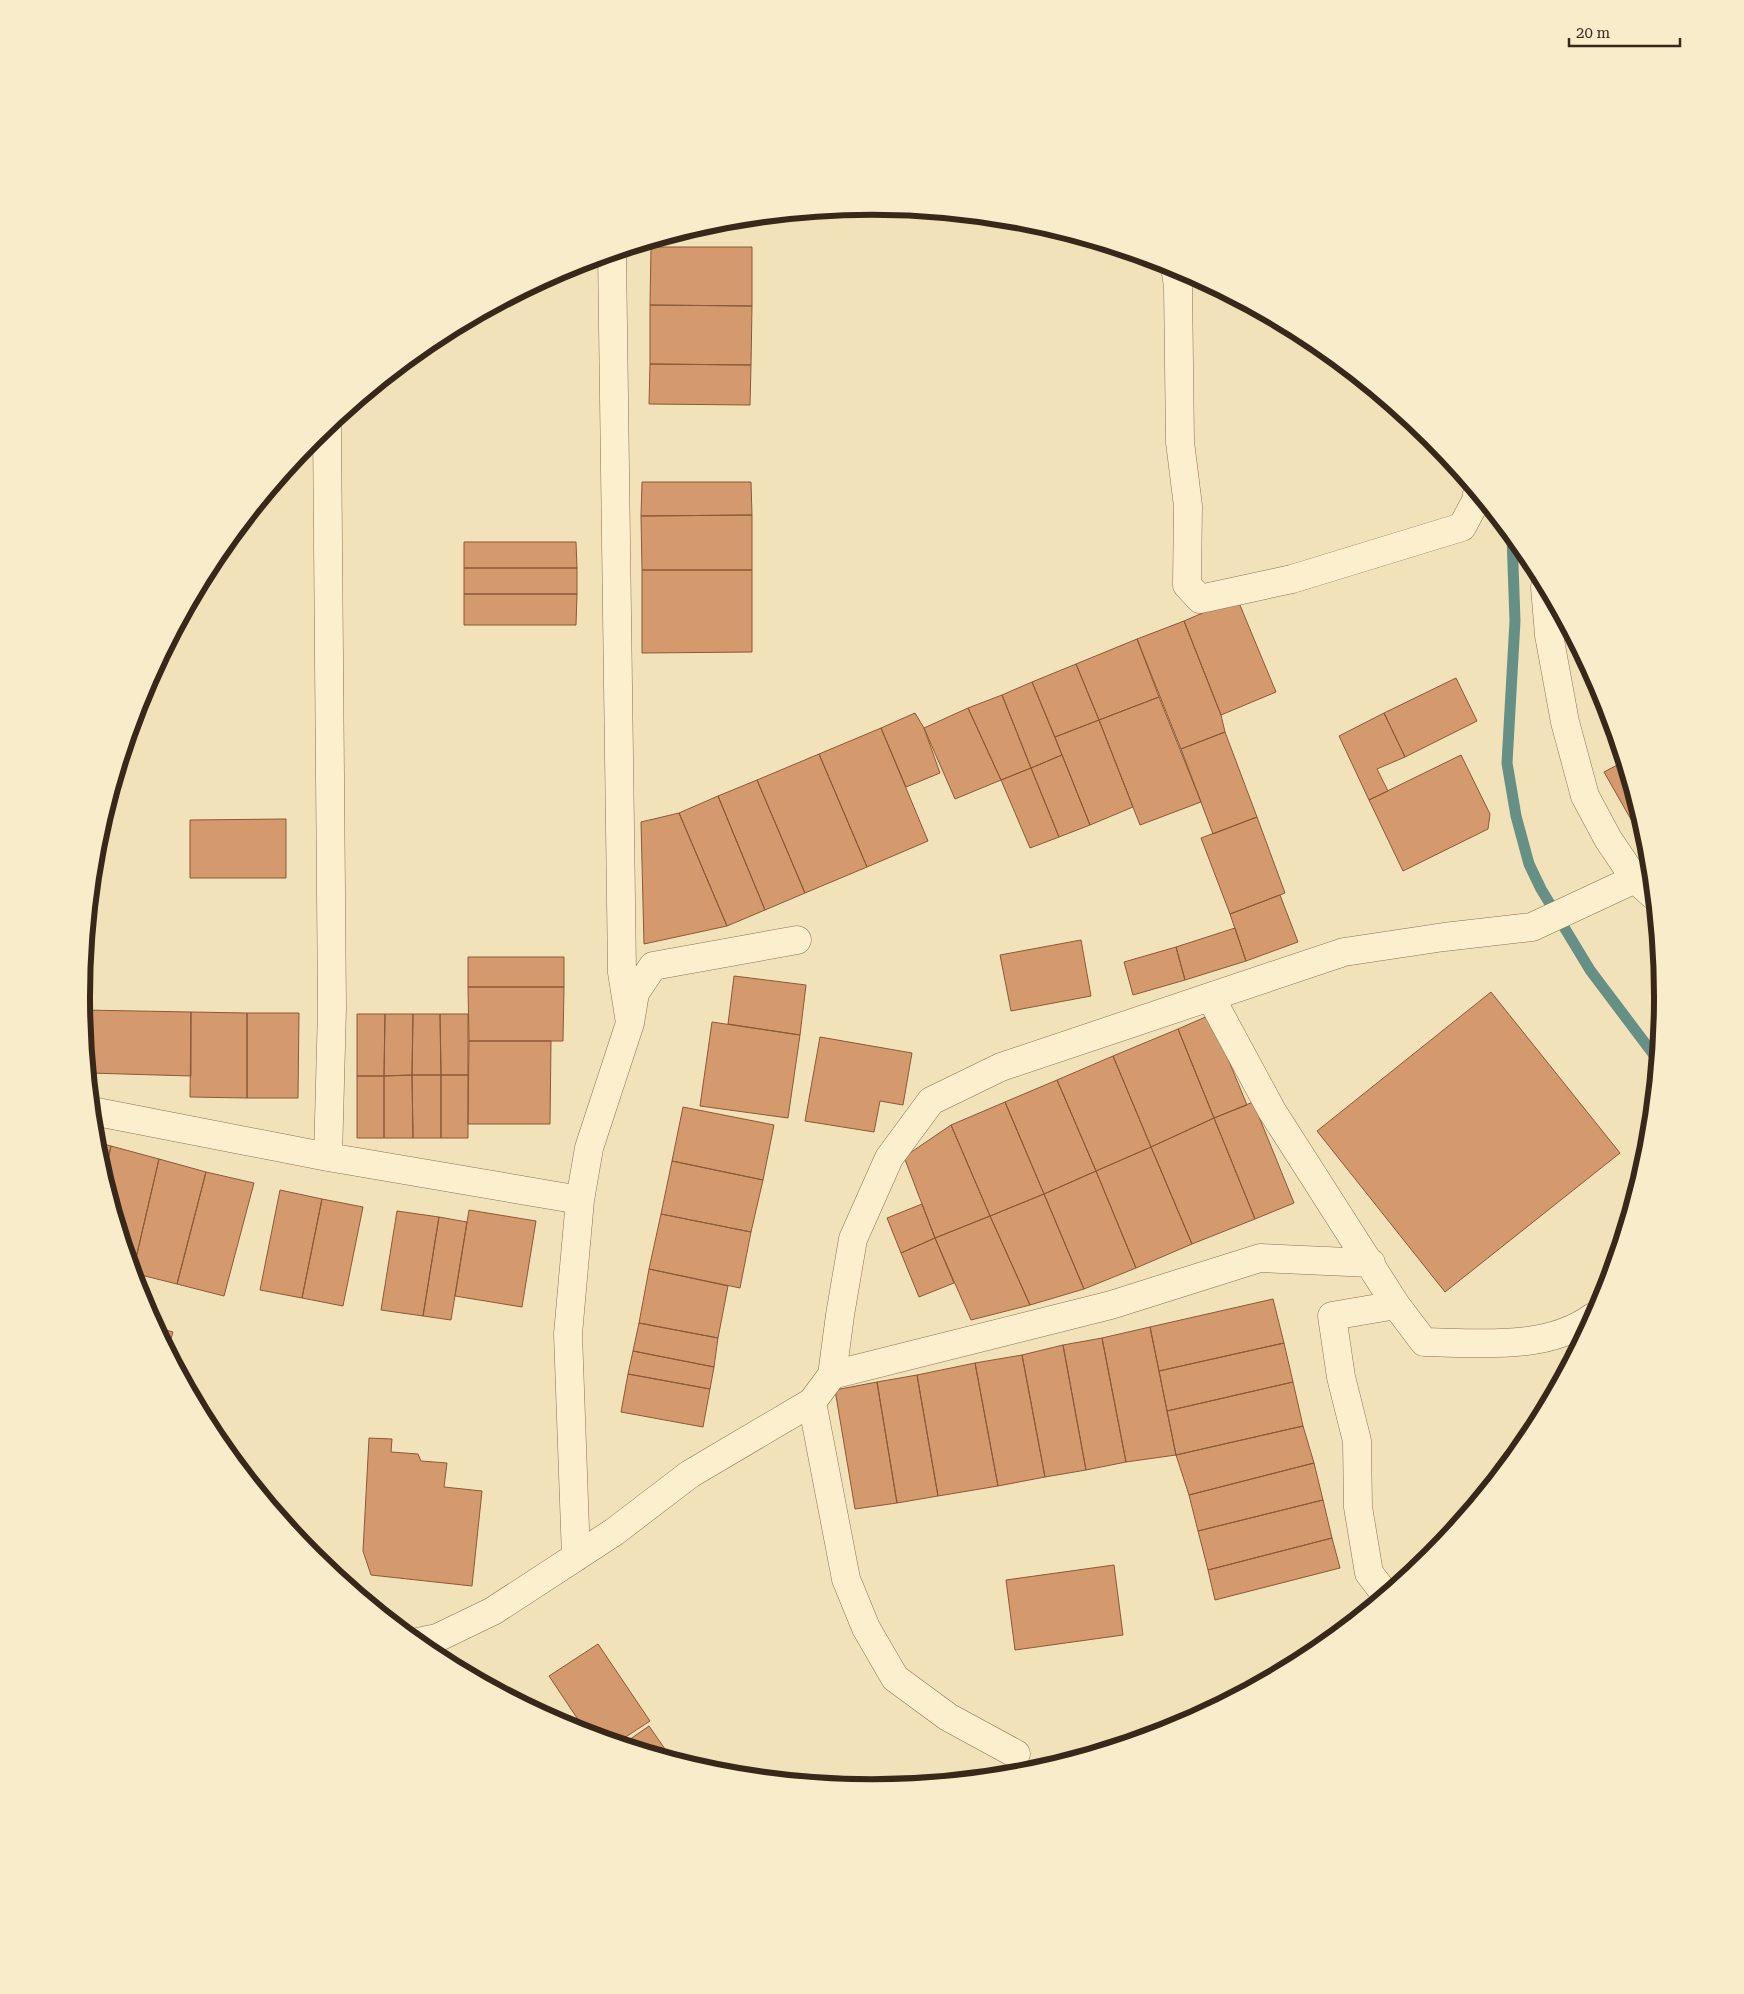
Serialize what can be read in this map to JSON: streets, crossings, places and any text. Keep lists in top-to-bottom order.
{
  "scale_bar": "20 m"
}
